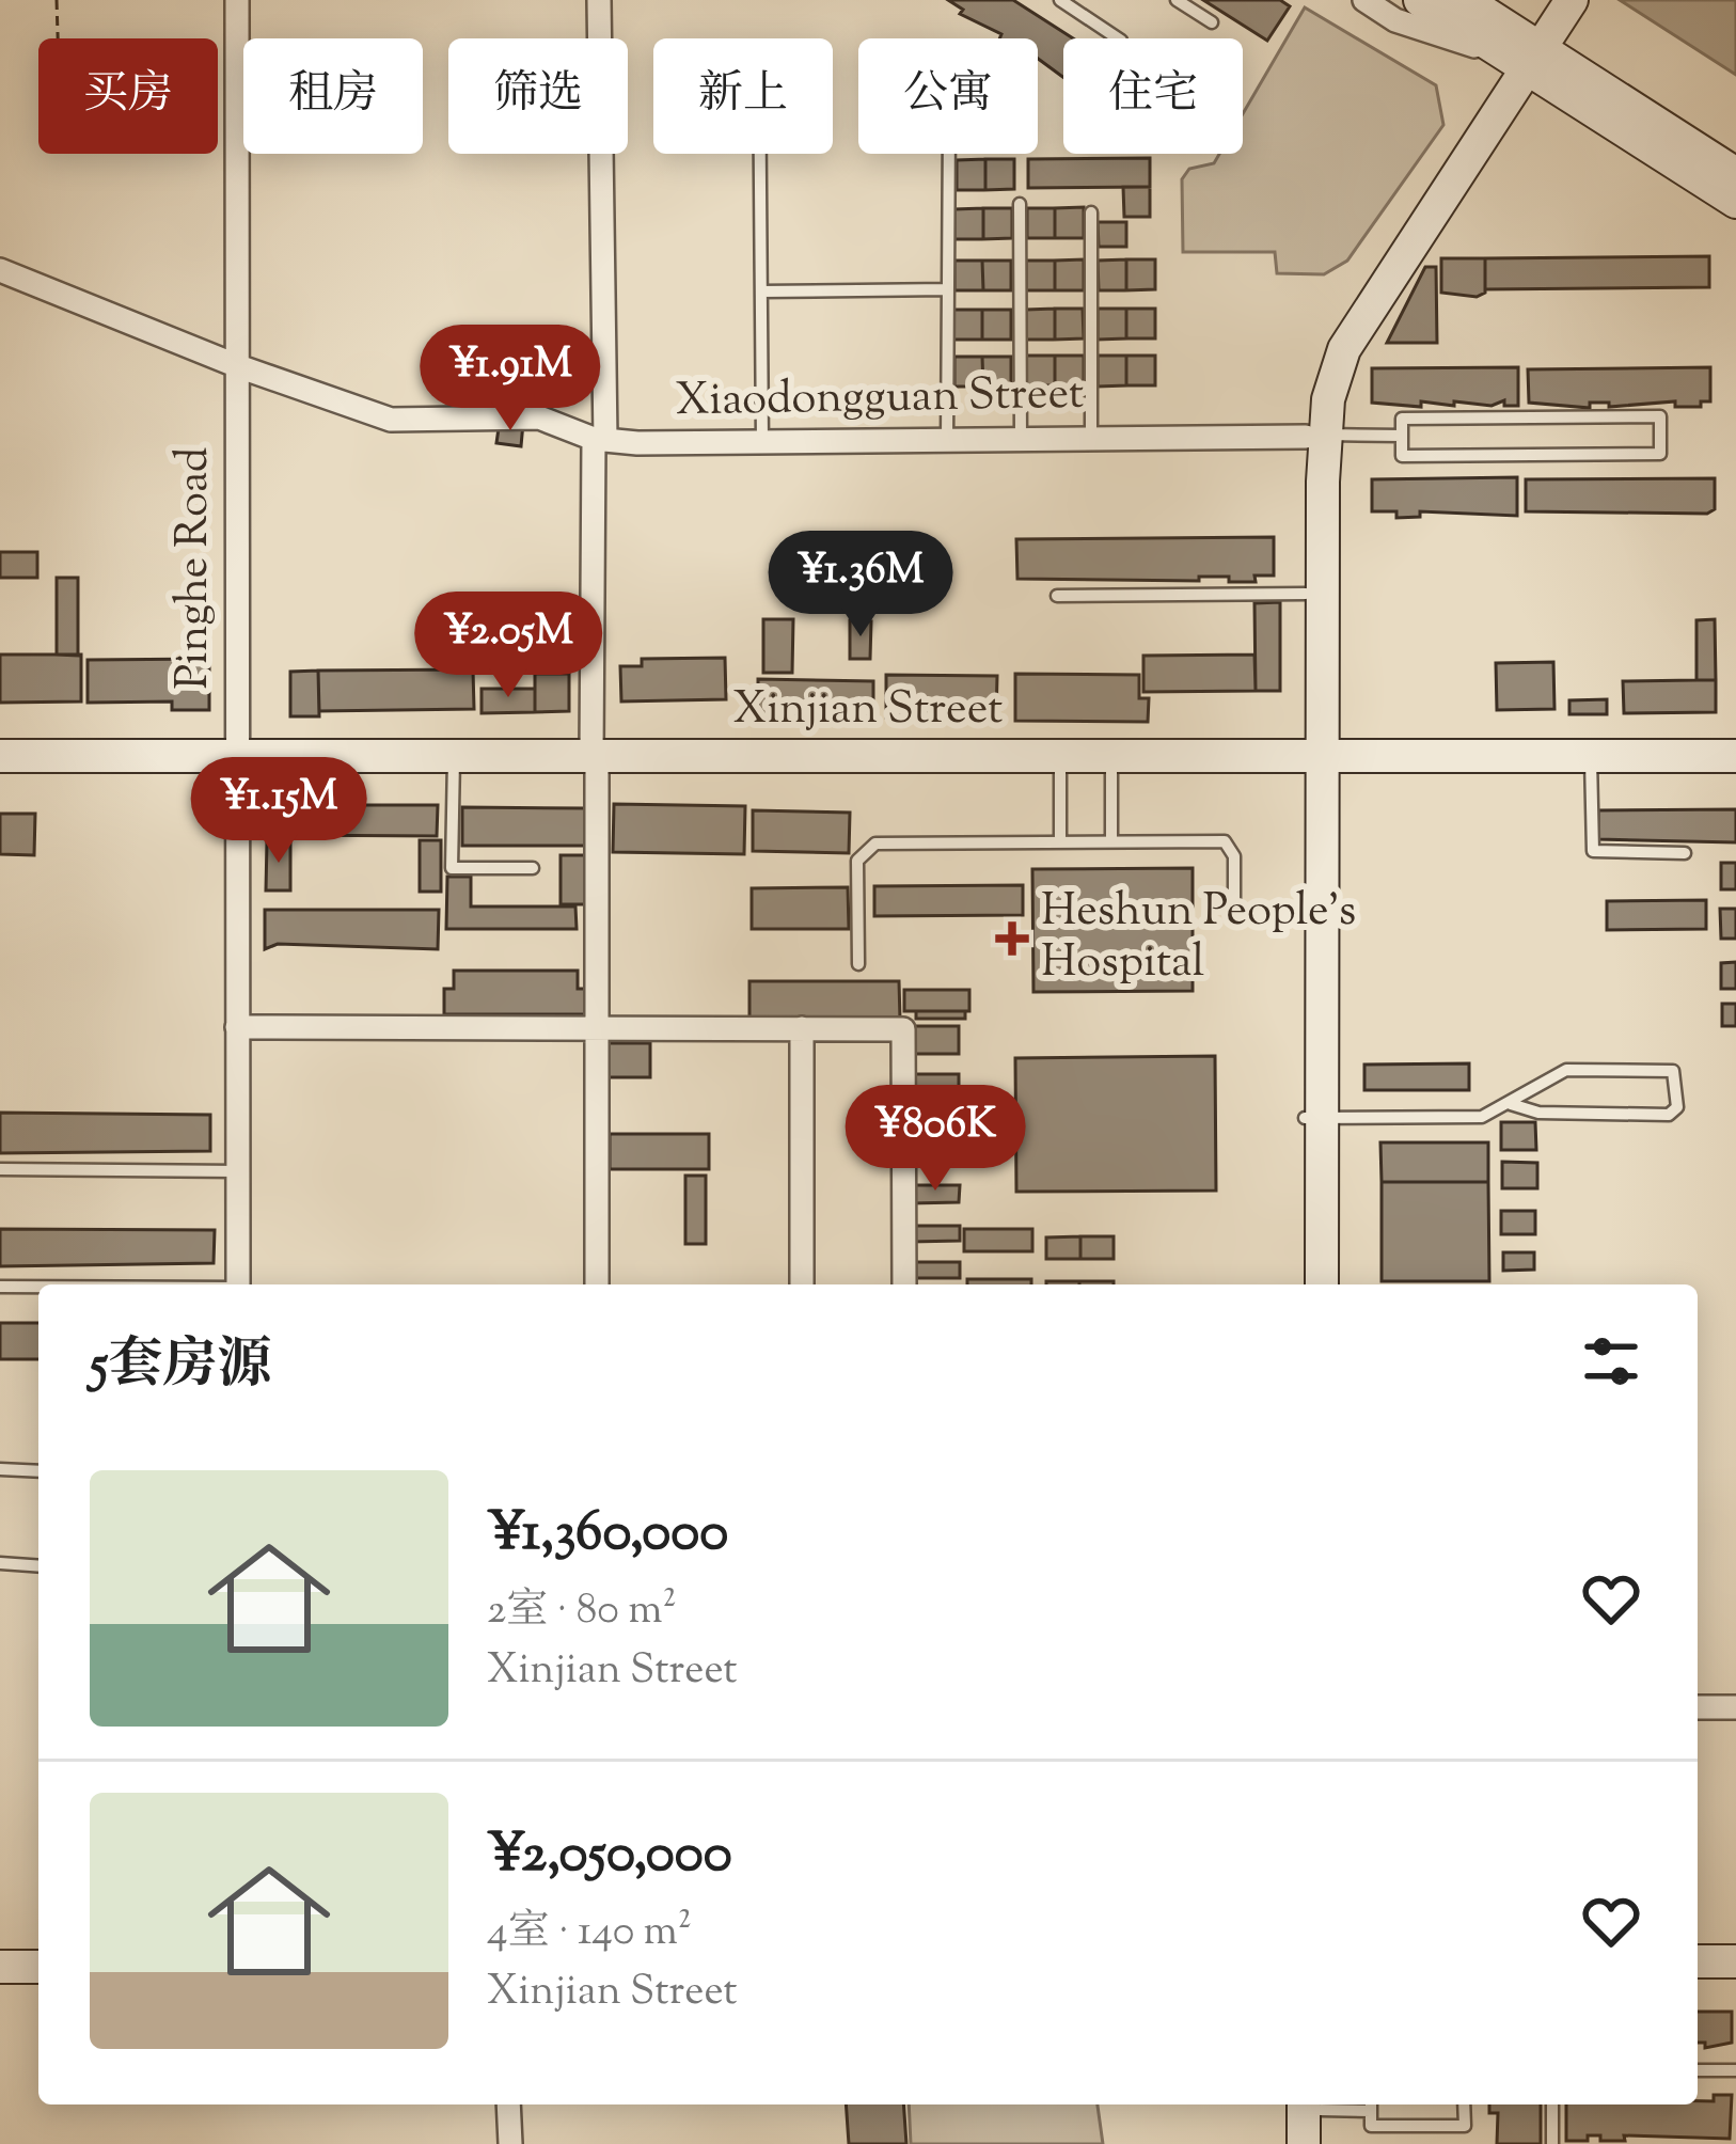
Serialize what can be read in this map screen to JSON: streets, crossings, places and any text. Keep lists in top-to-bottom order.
{
  "streets": {
    "main road": ["Xinjian Street"],
    "street": ["Xiaodongguan Street", "Pinghe Road"]
  },
  "crossings": [
    ["Xiaodongguan Street", "Pinghe Road"],
    ["Pinghe Road", "Xinjian Street"]
  ],
  "places": {
    "health": ["Heshun People's Hospital"]
  },
  "page": {
    "chip": [
      "买房",
      "租房",
      "筛选",
      "新上",
      "公寓",
      "住宅"
    ],
    "price": [
      "¥1.91M",
      "¥1.36M",
      "¥2.05M",
      "¥1.15M",
      "¥806K"
    ],
    "heading": "5套房源",
    "list": [
      {
        "name": "¥1,360,000",
        "note": "2室 · 80 m² · Xinjian Street"
      },
      {
        "name": "¥2,050,000",
        "note": "4室 · 140 m² · Xinjian Street"
      }
    ]
  }
}
